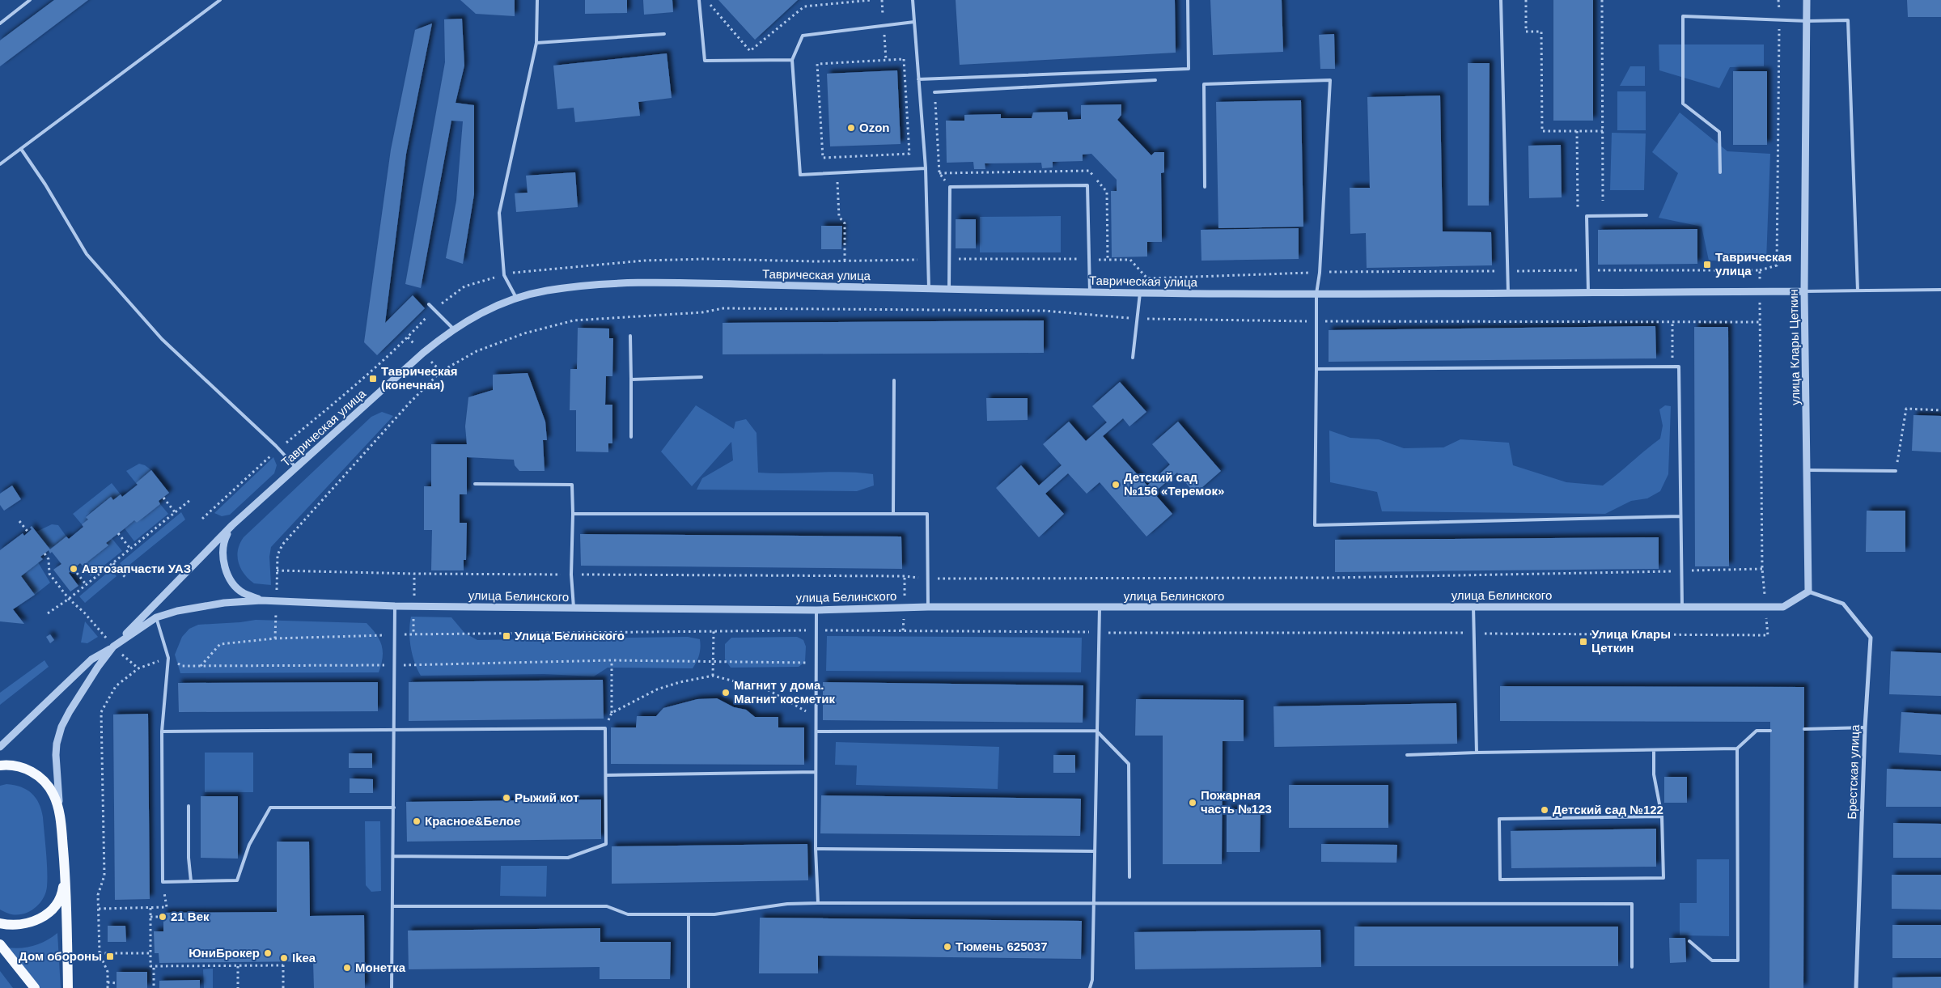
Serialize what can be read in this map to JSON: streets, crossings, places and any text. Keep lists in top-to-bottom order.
{
  "streets": {
    "street": [
      "Таврическая улица",
      "улица Клары Цеткин",
      "улица Белинского",
      "Брестская улица"
    ]
  },
  "crossings": [
    ["Таврическая улица", "улица Клары Цеткин"],
    ["Таврическая улица", "улица Белинского"],
    ["улица Клары Цеткин", "улица Белинского"],
    ["улица Клары Цеткин", "Брестская улица"],
    ["улица Белинского", "Брестская улица"]
  ],
  "places": {
    "other": [
      "Ozon",
      "Детский сад №156 «Теремок»",
      "Автозапчасти УАЗ",
      "Магнит у дома. Магнит косметик",
      "Рыжий кот",
      "Пожарная часть №123",
      "Детский сад №122",
      "Красное&Белое",
      "21 Век",
      "Тюмень 625037",
      "ЮниБрокер",
      "Ikea",
      "Монетка"
    ],
    "transit": [
      "Таврическая улица",
      "Таврическая (конечная)",
      "Улица Белинского",
      "Улица Клары Цеткин",
      "Дом обороны"
    ]
  }
}
